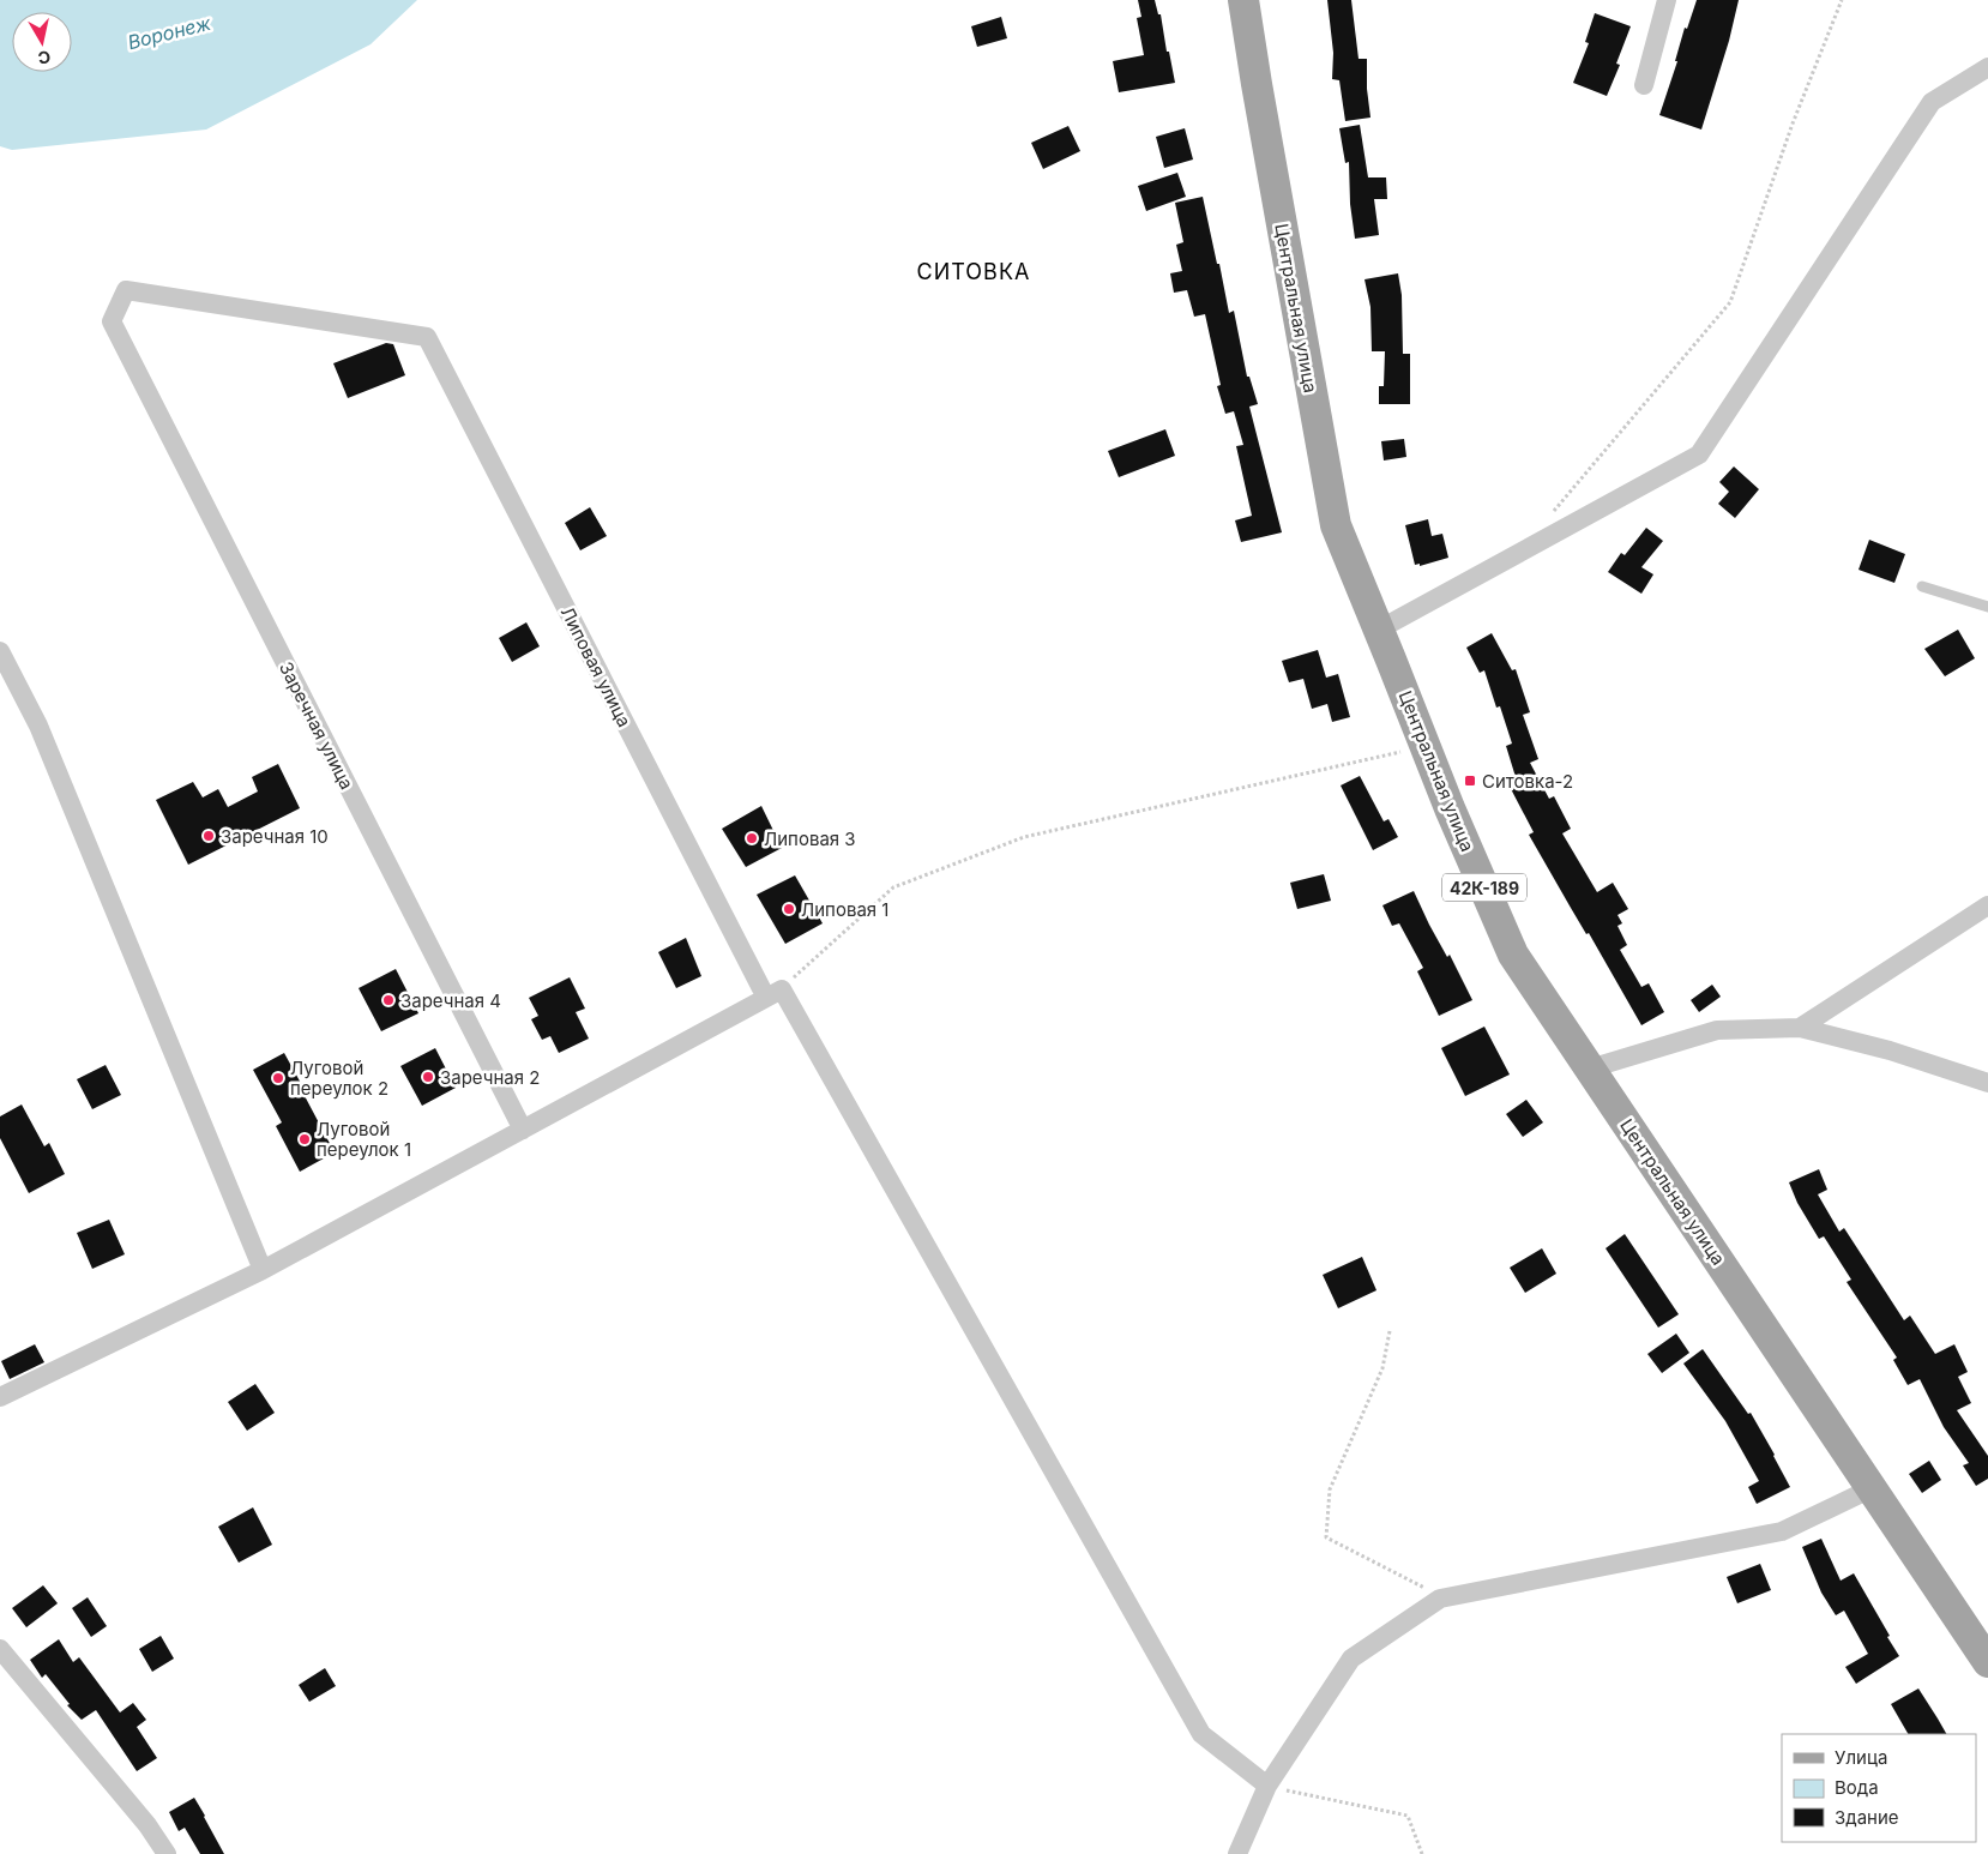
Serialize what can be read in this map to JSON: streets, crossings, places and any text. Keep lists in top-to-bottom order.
{
  "streets": {
    "main road": ["Центральная улица", "42К-189"],
    "street": ["Липовая улица", "Заречная улица"]
  },
  "crossings": [
    ["Липовая улица", "Заречная улица"]
  ],
  "districts": ["СИТОВКА"],
  "water": ["Воронеж"],
  "places": {
    "transit": ["Ситовка-2"],
    "other": [
      "Заречная 10",
      "Липовая 3",
      "Липовая 1",
      "Заречная 4",
      "Заречная 2",
      "Луговой переулок 2",
      "Луговой переулок 1"
    ]
  },
  "legend": ["Улица", "Вода", "Здание"],
  "north": "bottom"
}
